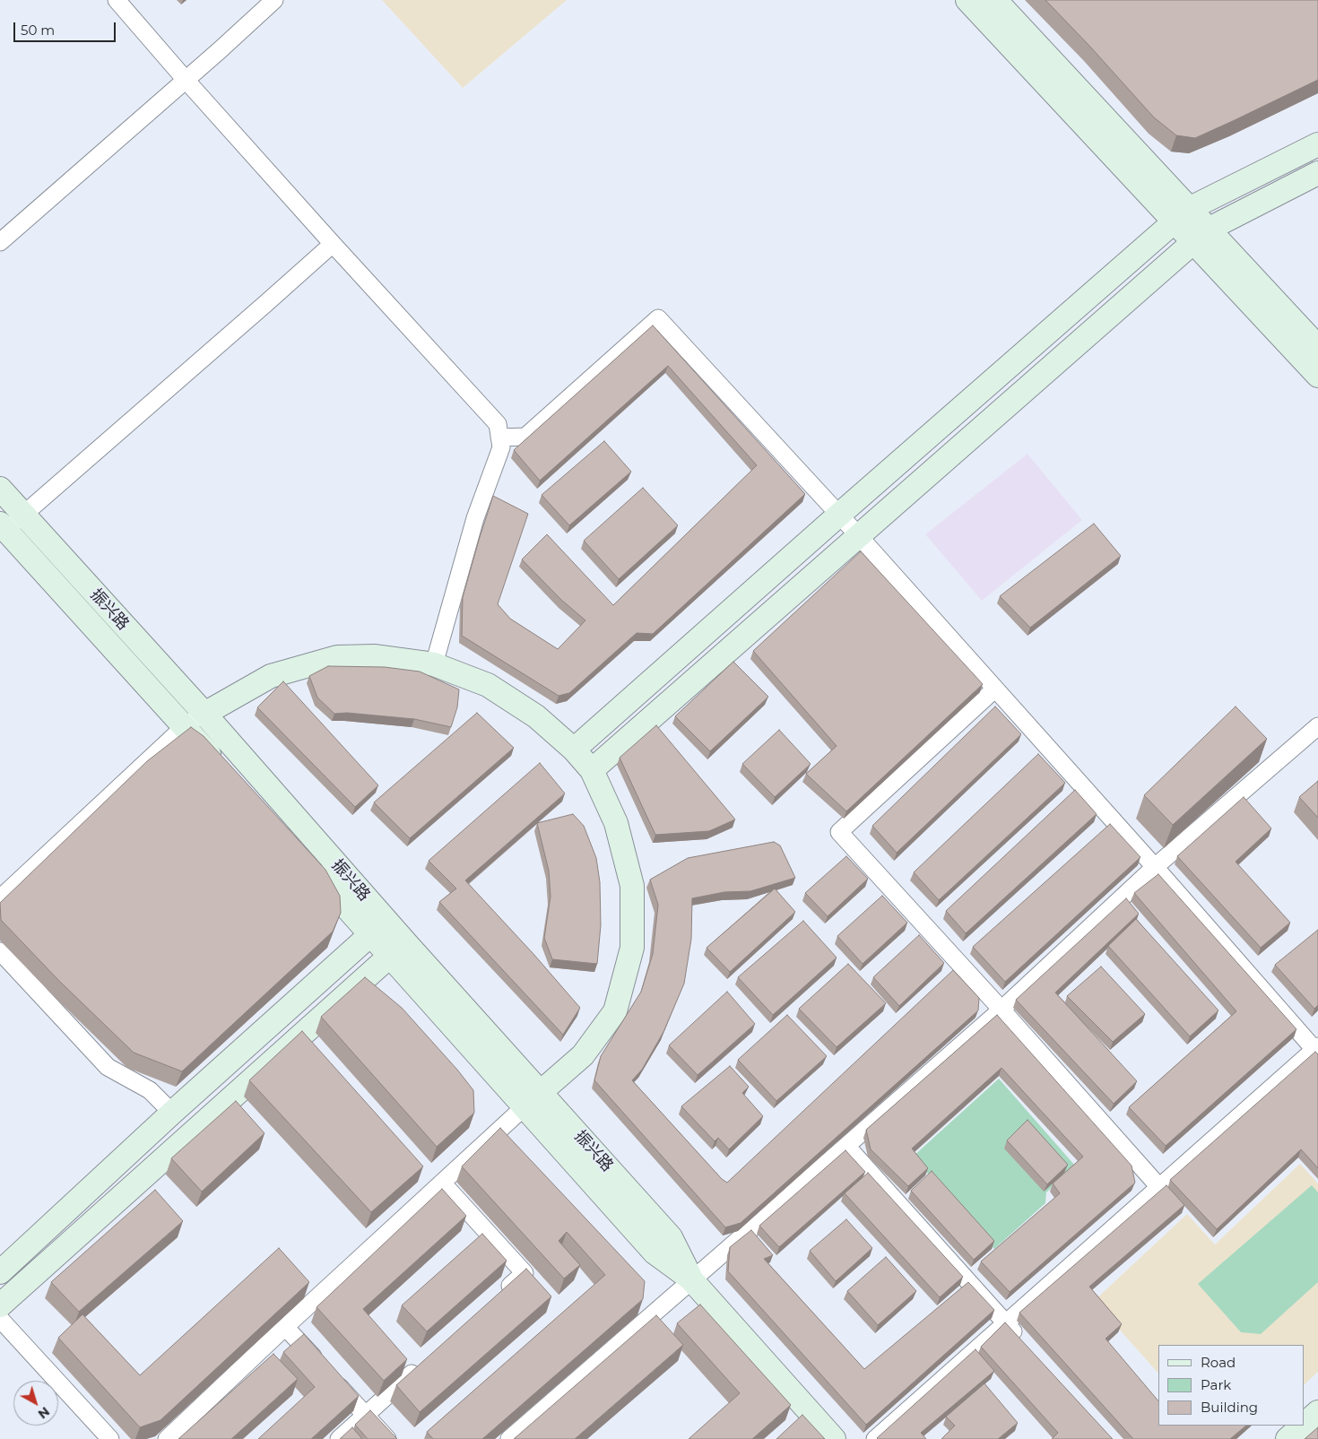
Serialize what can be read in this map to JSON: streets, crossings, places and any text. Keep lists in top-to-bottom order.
{
  "streets": {
    "main road": ["振兴路"]
  },
  "legend": ["Road", "Park", "Building"],
  "scale_bar": "50 m",
  "north": "bottom right"
}
